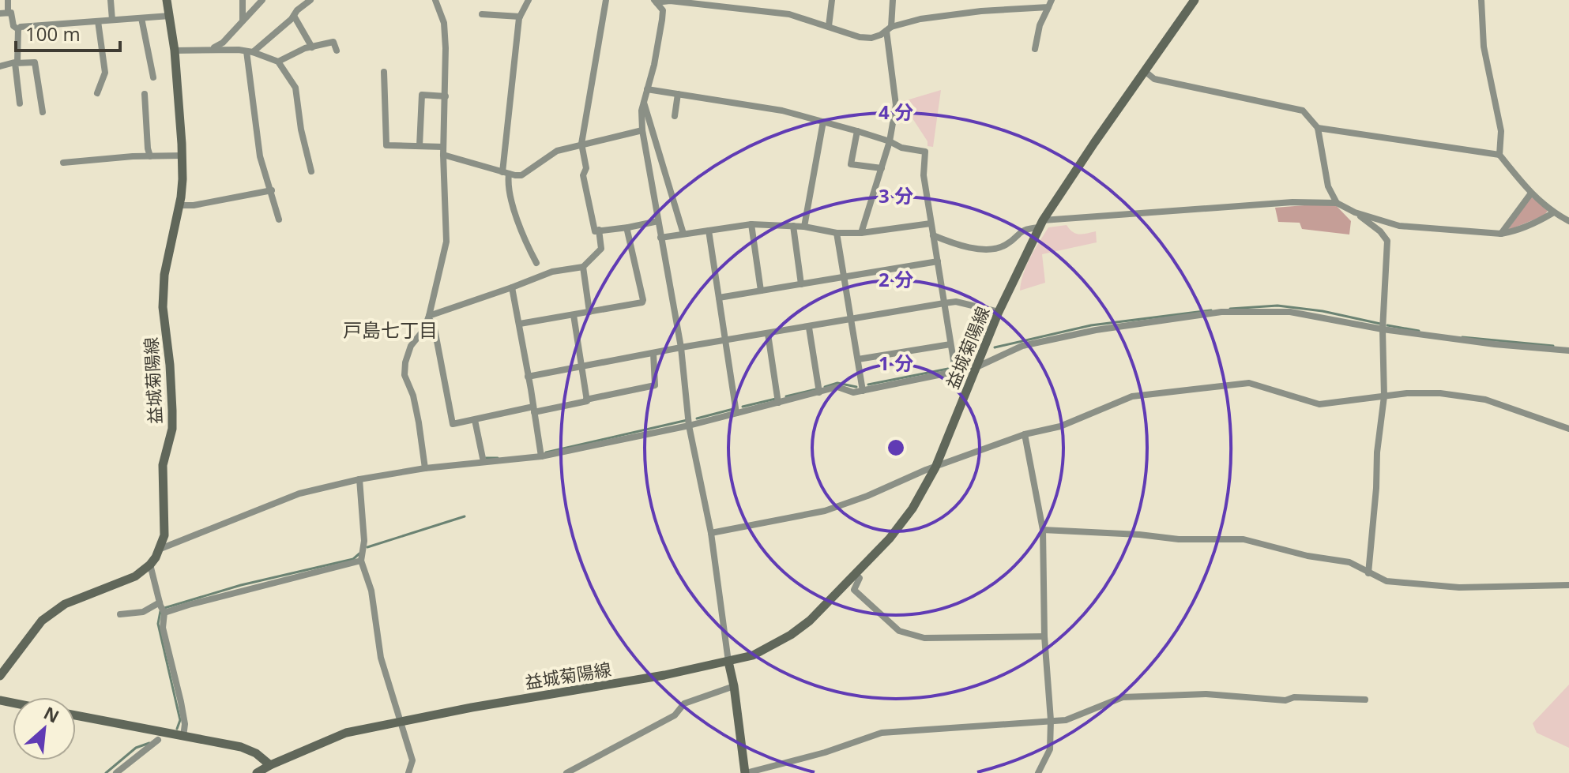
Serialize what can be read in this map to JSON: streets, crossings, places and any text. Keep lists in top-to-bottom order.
{
  "streets": {
    "main road": ["益城菊陽線"]
  },
  "districts": ["戸島七丁目"],
  "scale_bar": "100 m",
  "north": "top right",
  "rings": [
    "4 分",
    "3 分",
    "2 分",
    "1 分"
  ]
}
